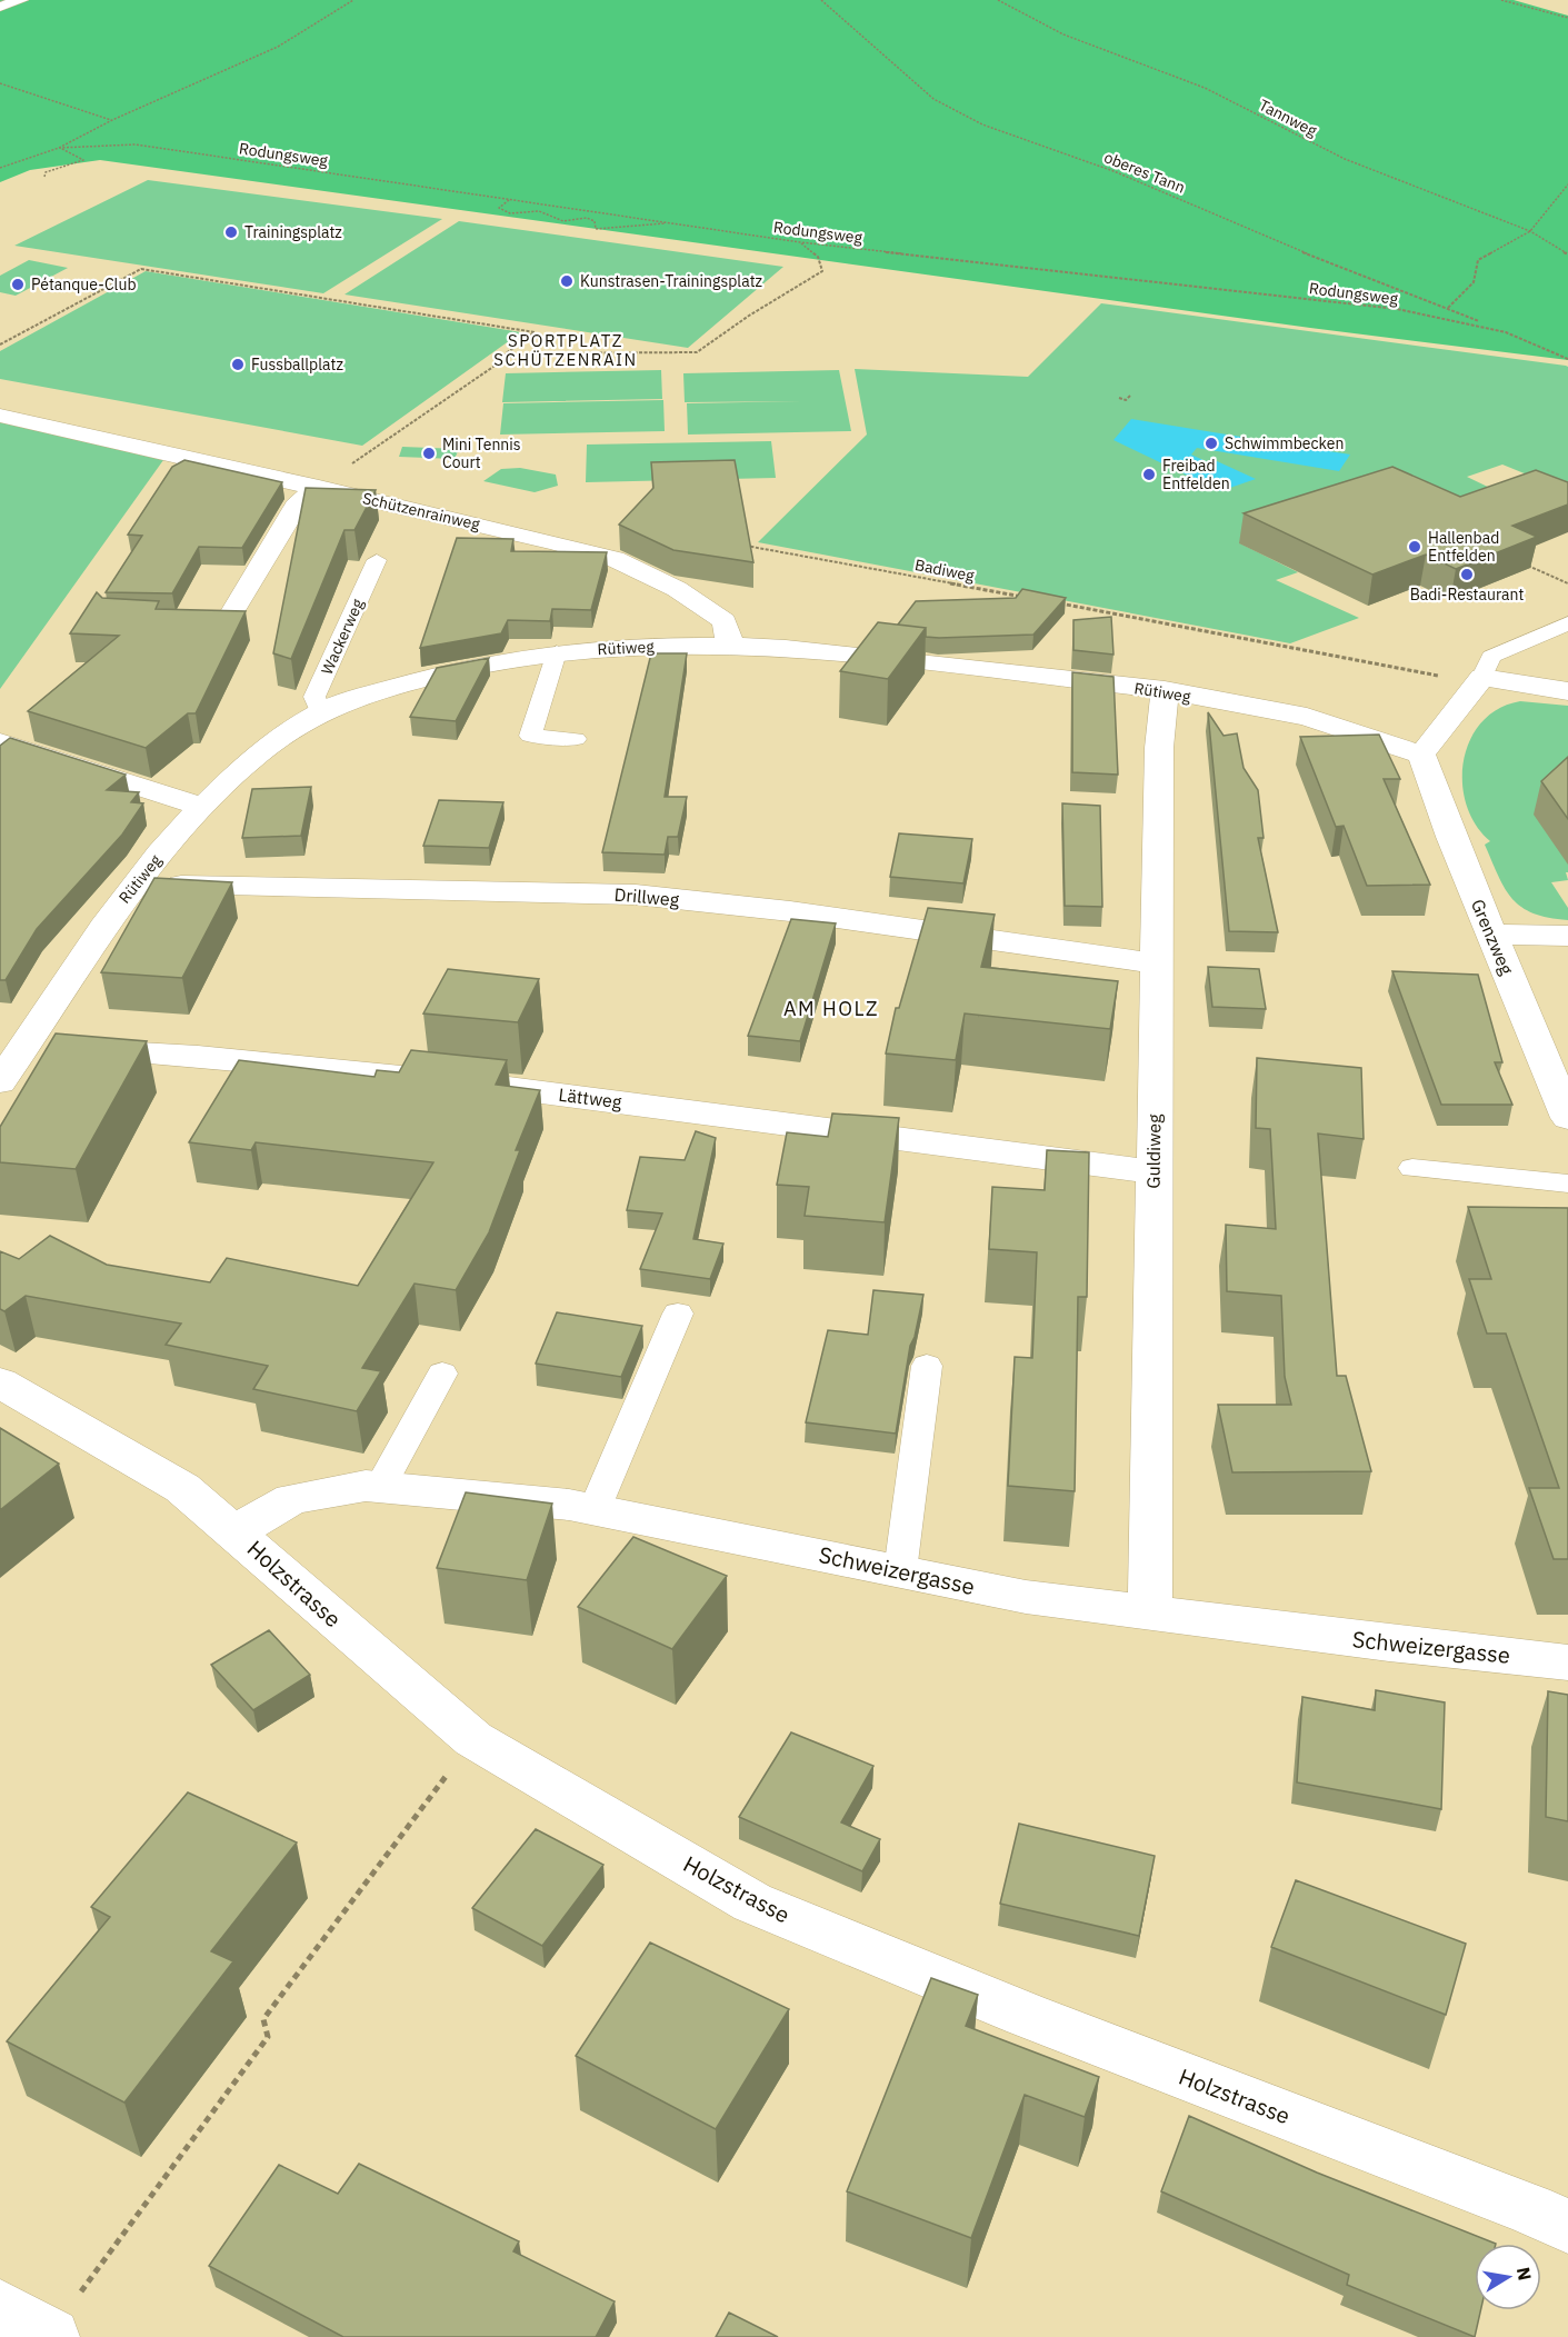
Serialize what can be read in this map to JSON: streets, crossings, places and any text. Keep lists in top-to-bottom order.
{
  "streets": {
    "street": [
      "Schützenrainweg",
      "Rütiweg",
      "Drillweg",
      "Grenzweg",
      "Lättweg",
      "Guldiweg",
      "Schweizergasse",
      "Holzstrasse"
    ],
    "lane": ["Wackerweg"],
    "path": [
      "Tannweg",
      "Rodungsweg",
      "oberes Tann",
      "Badiweg"
    ]
  },
  "crossings": [
    ["Rodungsweg", "oberes Tann"],
    ["Schützenrainweg", "Rütiweg"],
    ["Wackerweg", "Rütiweg"],
    ["Rütiweg", "Drillweg"],
    ["Rütiweg", "Grenzweg"],
    ["Rütiweg", "Lättweg"],
    ["Rütiweg", "Guldiweg"],
    ["Drillweg", "Guldiweg"],
    ["Lättweg", "Guldiweg"],
    ["Guldiweg", "Schweizergasse"],
    ["Schweizergasse", "Holzstrasse"]
  ],
  "districts": ["SPORTPLATZ SCHÜTZENRAIN", "AM HOLZ"],
  "places": [
    "Trainingsplatz",
    "Kunstrasen-Trainingsplatz",
    "Pétanque-Club",
    "Fussballplatz",
    "Schwimmbecken",
    "Mini Tennis Court",
    "Freibad Entfelden",
    "Hallenbad Entfelden",
    "Badi-Restaurant"
  ],
  "north": "right"
}
